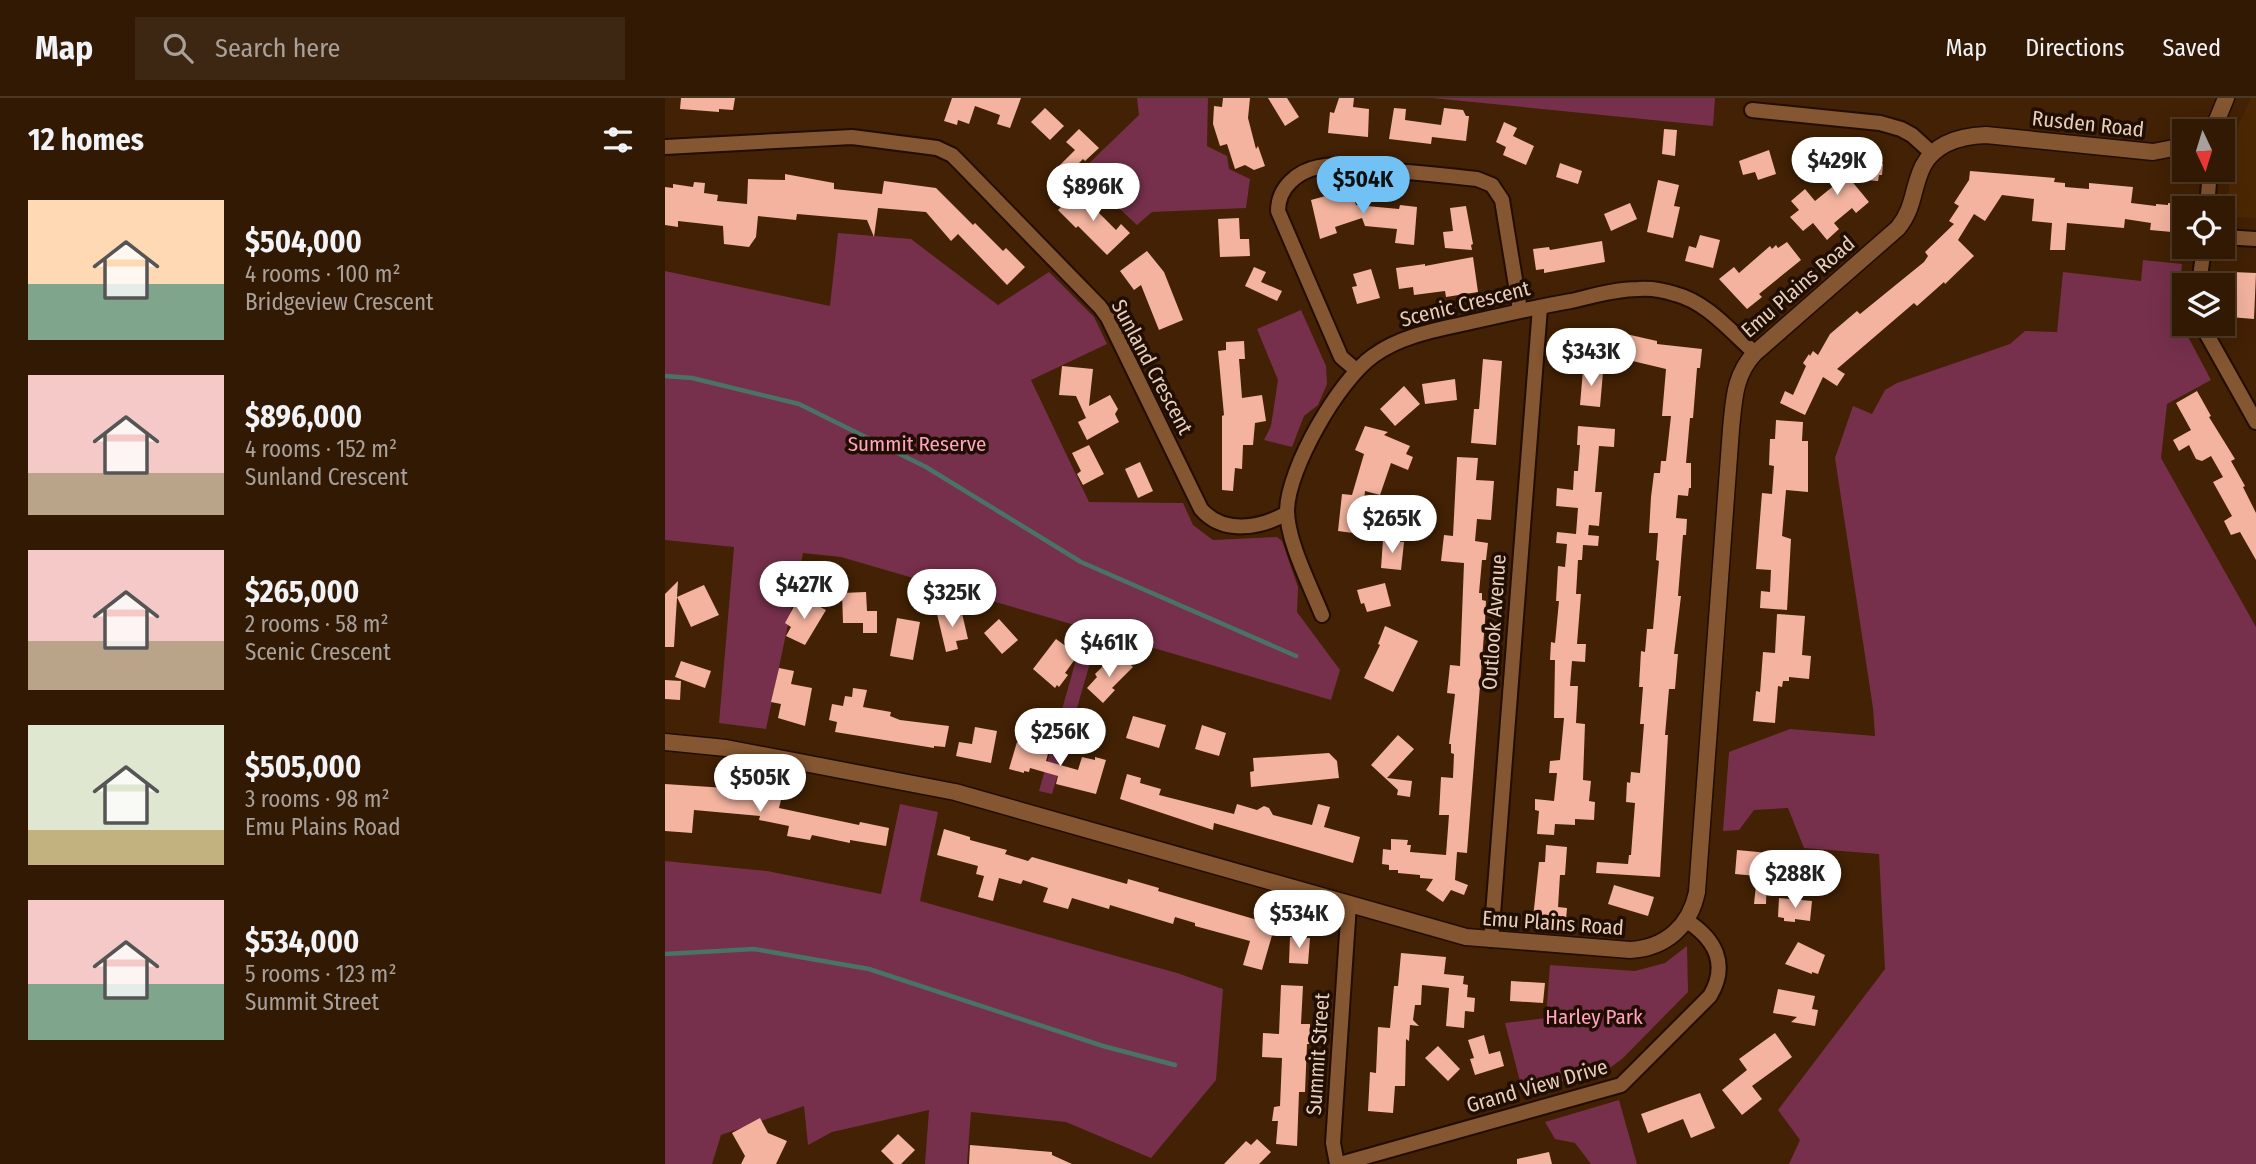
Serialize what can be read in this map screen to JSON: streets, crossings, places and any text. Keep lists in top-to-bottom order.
{
  "streets": {
    "street": [
      "Rusden Road",
      "Emu Plains Road",
      "Scenic Crescent",
      "Sunland Crescent",
      "Outlook Avenue",
      "Summit Street",
      "Grand View Drive"
    ]
  },
  "crossings": [
    ["Rusden Road", "Emu Plains Road"],
    ["Emu Plains Road", "Scenic Crescent"],
    ["Emu Plains Road", "Outlook Avenue"],
    ["Emu Plains Road", "Summit Street"],
    ["Emu Plains Road", "Grand View Drive"],
    ["Scenic Crescent", "Sunland Crescent"],
    ["Scenic Crescent", "Outlook Avenue"],
    ["Summit Street", "Grand View Drive"]
  ],
  "parks": ["Summit Reserve", "Harley Park"],
  "north": "bottom",
  "page": {
    "header": "Map",
    "search": "Search here",
    "nav": ["Map", "Directions", "Saved"],
    "heading": "12 homes",
    "price": [
      "$429K",
      "$504K",
      "$896K",
      "$343K",
      "$265K",
      "$427K",
      "$325K",
      "$461K",
      "$256K",
      "$505K",
      "$288K",
      "$534K"
    ],
    "list": [
      {
        "name": "$504,000",
        "note": "4 rooms · 100 m² · Bridgeview Crescent"
      },
      {
        "name": "$896,000",
        "note": "4 rooms · 152 m² · Sunland Crescent"
      },
      {
        "name": "$265,000",
        "note": "2 rooms · 58 m² · Scenic Crescent"
      },
      {
        "name": "$505,000",
        "note": "3 rooms · 98 m² · Emu Plains Road"
      },
      {
        "name": "$534,000",
        "note": "5 rooms · 123 m² · Summit Street"
      }
    ]
  }
}
